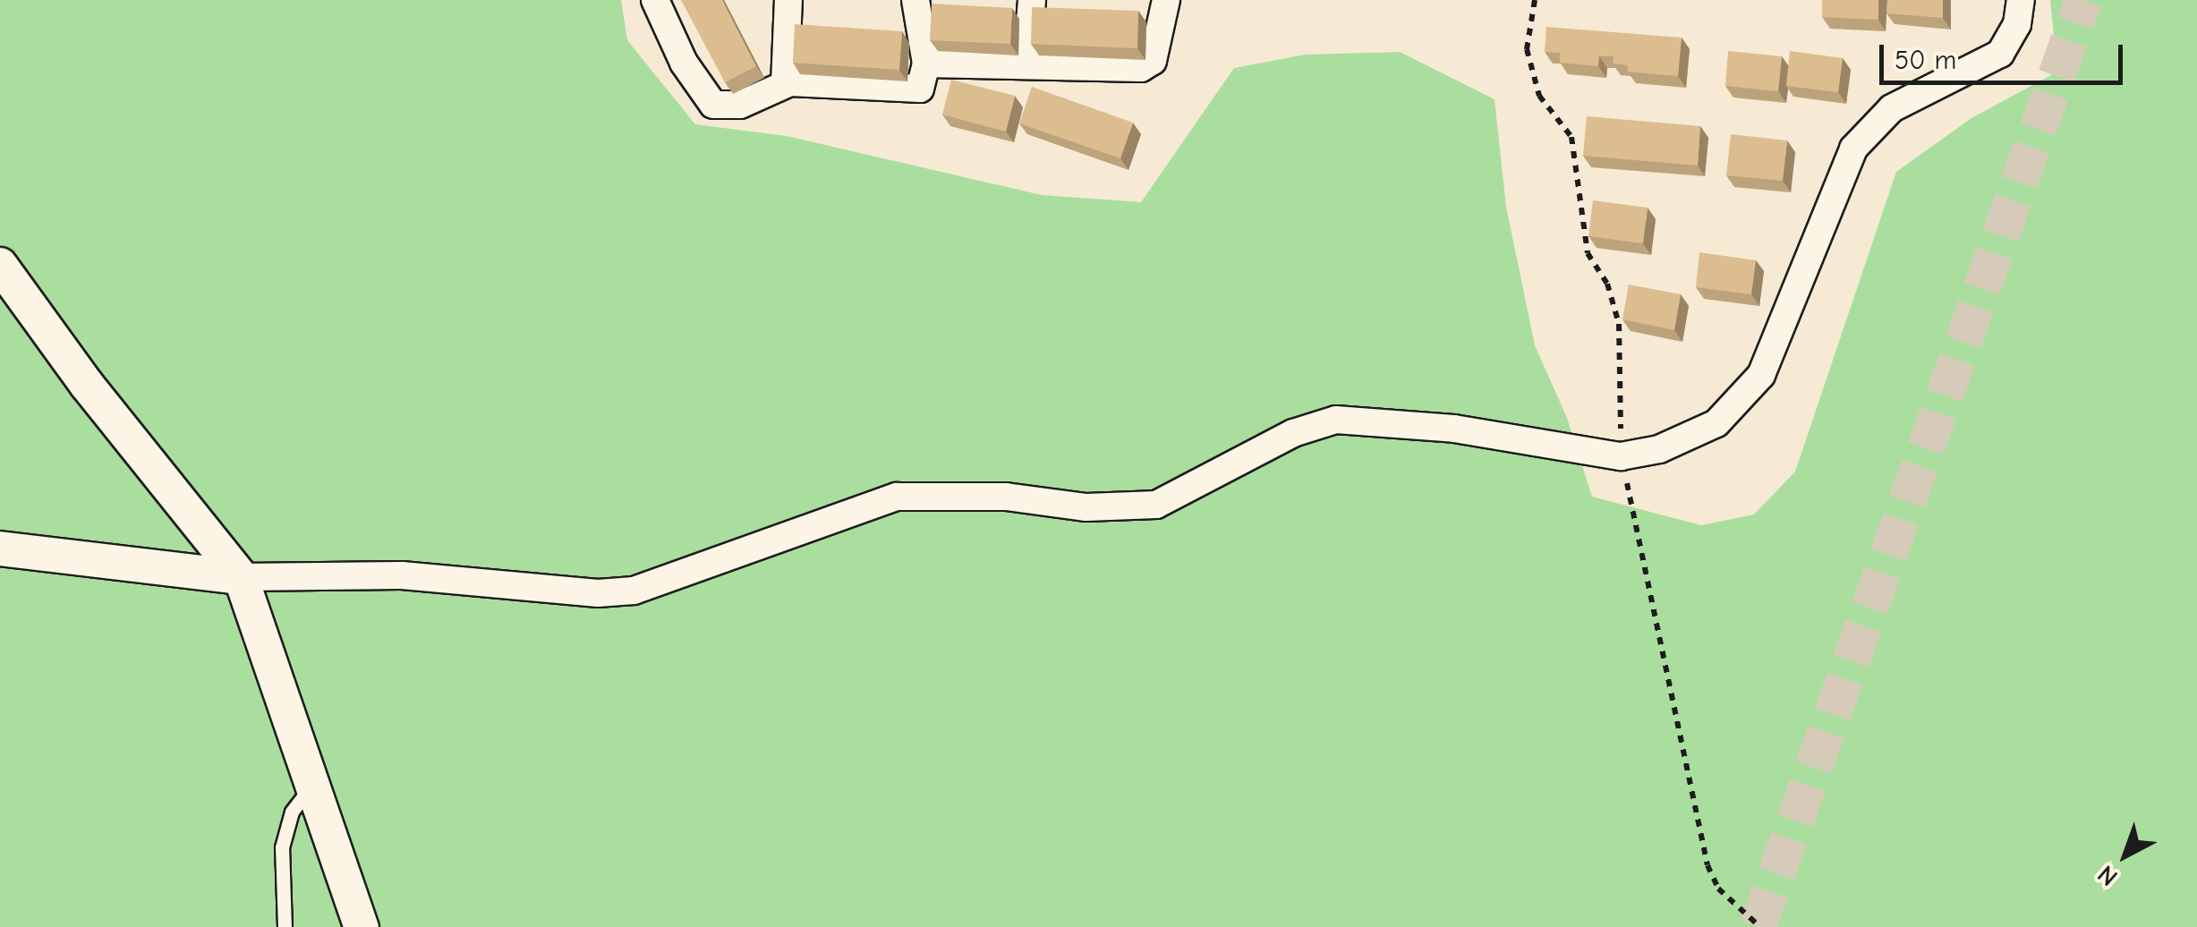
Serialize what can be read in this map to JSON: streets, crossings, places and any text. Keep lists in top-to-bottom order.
{
  "scale_bar": "50 m",
  "north": "bottom left"
}
